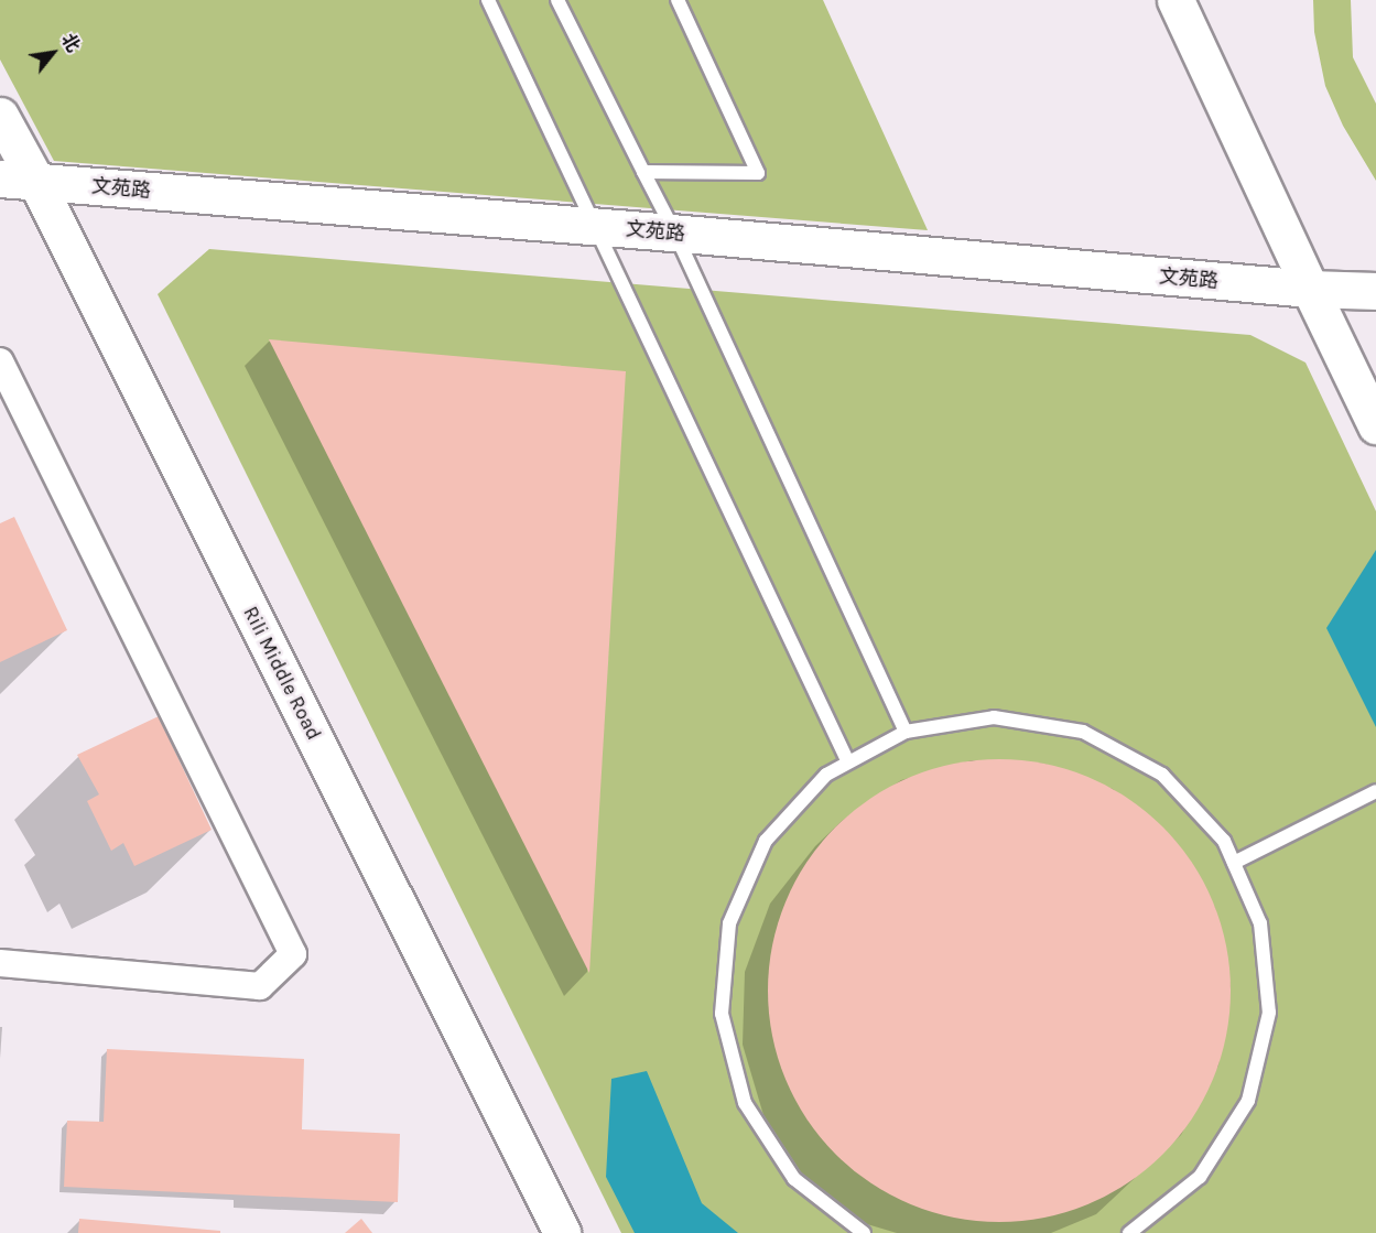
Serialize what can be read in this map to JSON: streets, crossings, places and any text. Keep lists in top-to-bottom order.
{
  "streets": {
    "street": ["文苑路", "Rili Middle Road"]
  },
  "crossings": [
    ["文苑路", "Rili Middle Road"]
  ],
  "north": "top right"
}
